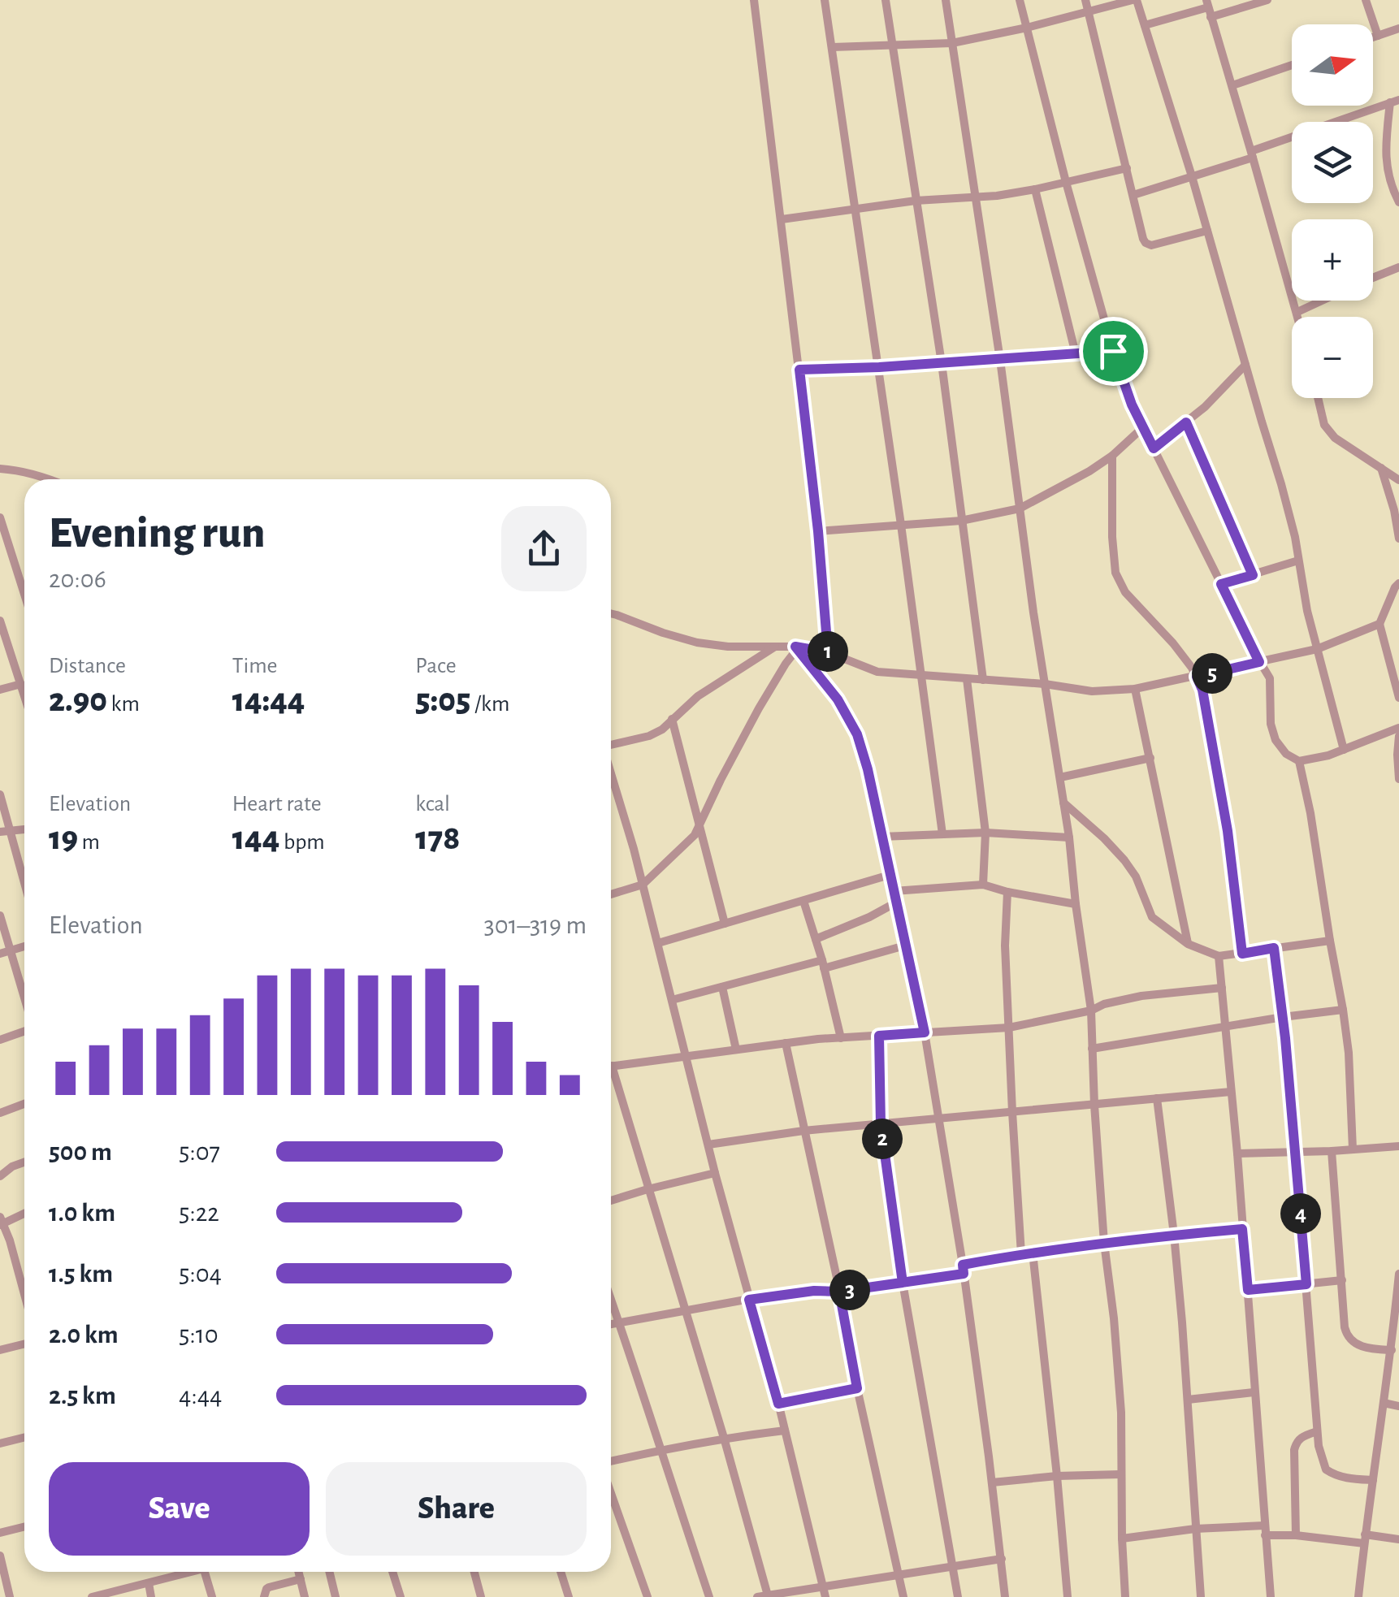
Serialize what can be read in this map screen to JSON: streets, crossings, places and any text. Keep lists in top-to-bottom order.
{
  "north": "right",
  "page": {
    "map_buttons": ["+", "−"],
    "heading": ["Evening run", "20:06"],
    "stats": [
      ["Distance", "2.90 km"],
      ["Time", "14:44"],
      ["Pace", "5:05 /km"],
      ["Elevation", "19 m"],
      ["Heart rate", "144 bpm"],
      ["kcal", "178"]
    ],
    "pins": [
      "1",
      "5",
      "2",
      "4",
      "3"
    ],
    "chart": ["Elevation", "301–319 m"],
    "list": [
      {
        "name": "500 m",
        "note": "5:07"
      },
      {
        "name": "1.0 km",
        "note": "5:22"
      },
      {
        "name": "1.5 km",
        "note": "5:04"
      },
      {
        "name": "2.0 km",
        "note": "5:10"
      },
      {
        "name": "2.5 km",
        "note": "4:44"
      }
    ],
    "buttons": ["Save", "Share"]
  }
}
